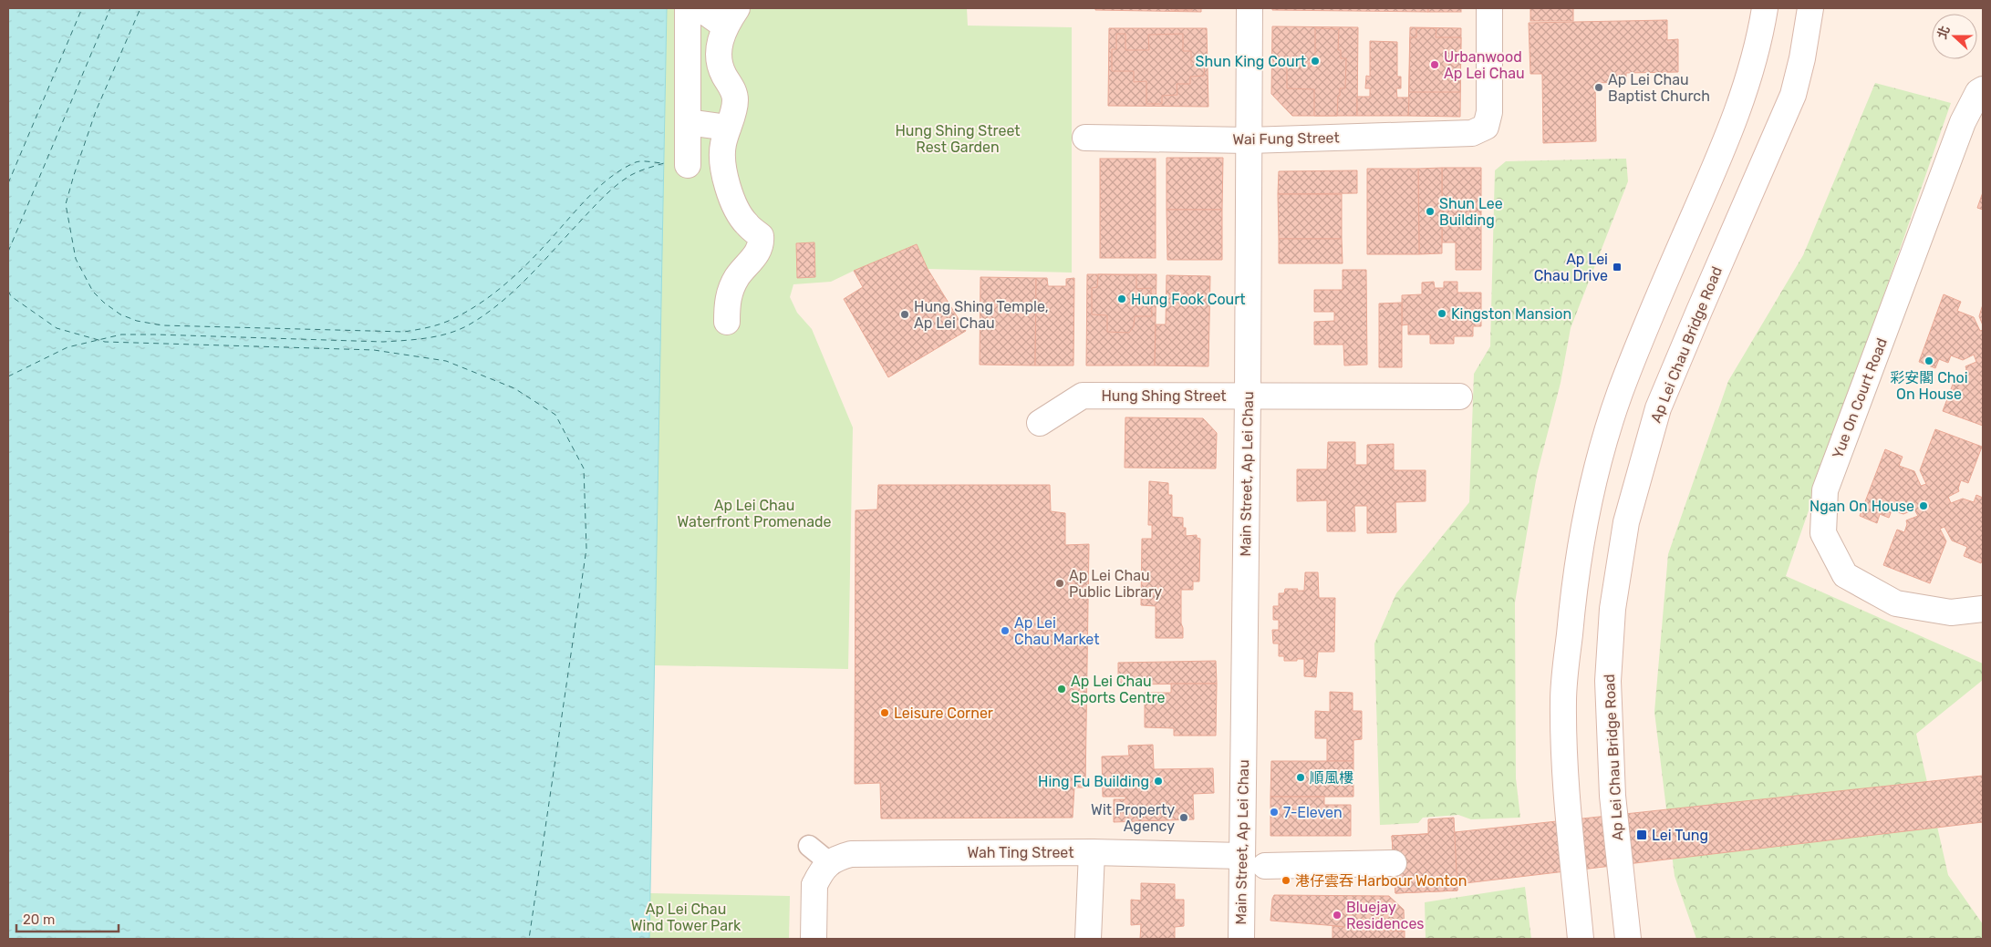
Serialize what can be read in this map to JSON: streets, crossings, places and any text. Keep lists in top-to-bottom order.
{
  "streets": {
    "street": [
      "Wai Fung Street",
      "Ap Lei Chau Bridge Road",
      "Hung Shing Street",
      "Yue On Court Road",
      "Main Street, Ap Lei Chau",
      "Wah Ting Street"
    ]
  },
  "crossings": [
    ["Wai Fung Street", "Main Street, Ap Lei Chau"],
    ["Hung Shing Street", "Main Street, Ap Lei Chau"],
    ["Main Street, Ap Lei Chau", "Wah Ting Street"]
  ],
  "parks": ["Hung Shing Street Rest Garden", "Ap Lei Chau Waterfront Promenade", "Ap Lei Chau Wind Tower Park"],
  "places": {
    "other": [
      "Shun King Court",
      "Urbanwood Ap Lei Chau",
      "Ap Lei Chau Baptist Church",
      "Shun Lee Building",
      "Hung Fook Court",
      "Kingston Mansion",
      "Hung Shing Temple, Ap Lei Chau",
      "彩安閣 Choi On House",
      "Ngan On House",
      "Ap Lei Chau Public Library",
      "Ap Lei Chau Market",
      "Ap Lei Chau Sports Centre",
      "Leisure Corner",
      "順風樓",
      "Hing Fu Building",
      "7-Eleven",
      "Wit Property Agency",
      "港仔雲吞 Harbour Wonton",
      "Bluejay Residences"
    ],
    "transit": ["Ap Lei Chau Drive", "Lei Tung"]
  },
  "scale_bar": "20 m",
  "north": "left"
}
